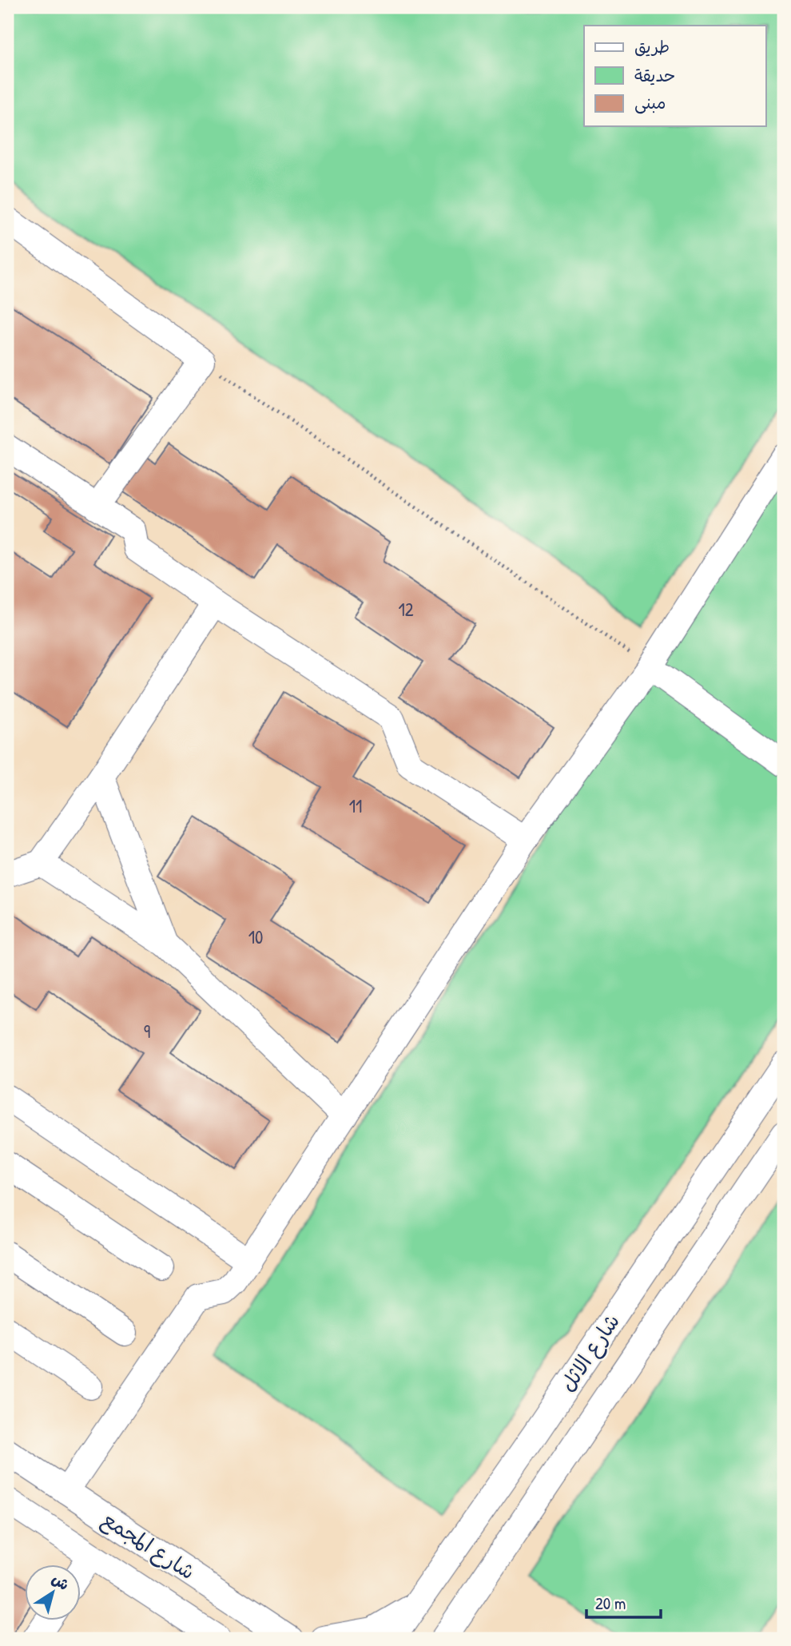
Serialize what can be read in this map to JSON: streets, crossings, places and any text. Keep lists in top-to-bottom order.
{
  "streets": {
    "street": ["شارع الاثل", "شارع المجمع"]
  },
  "house_numbers": [
    "12",
    "11",
    "10",
    "9"
  ],
  "legend": ["طريق", "حديقة", "مبنى"],
  "scale_bar": "20 m",
  "north": "top right"
}
